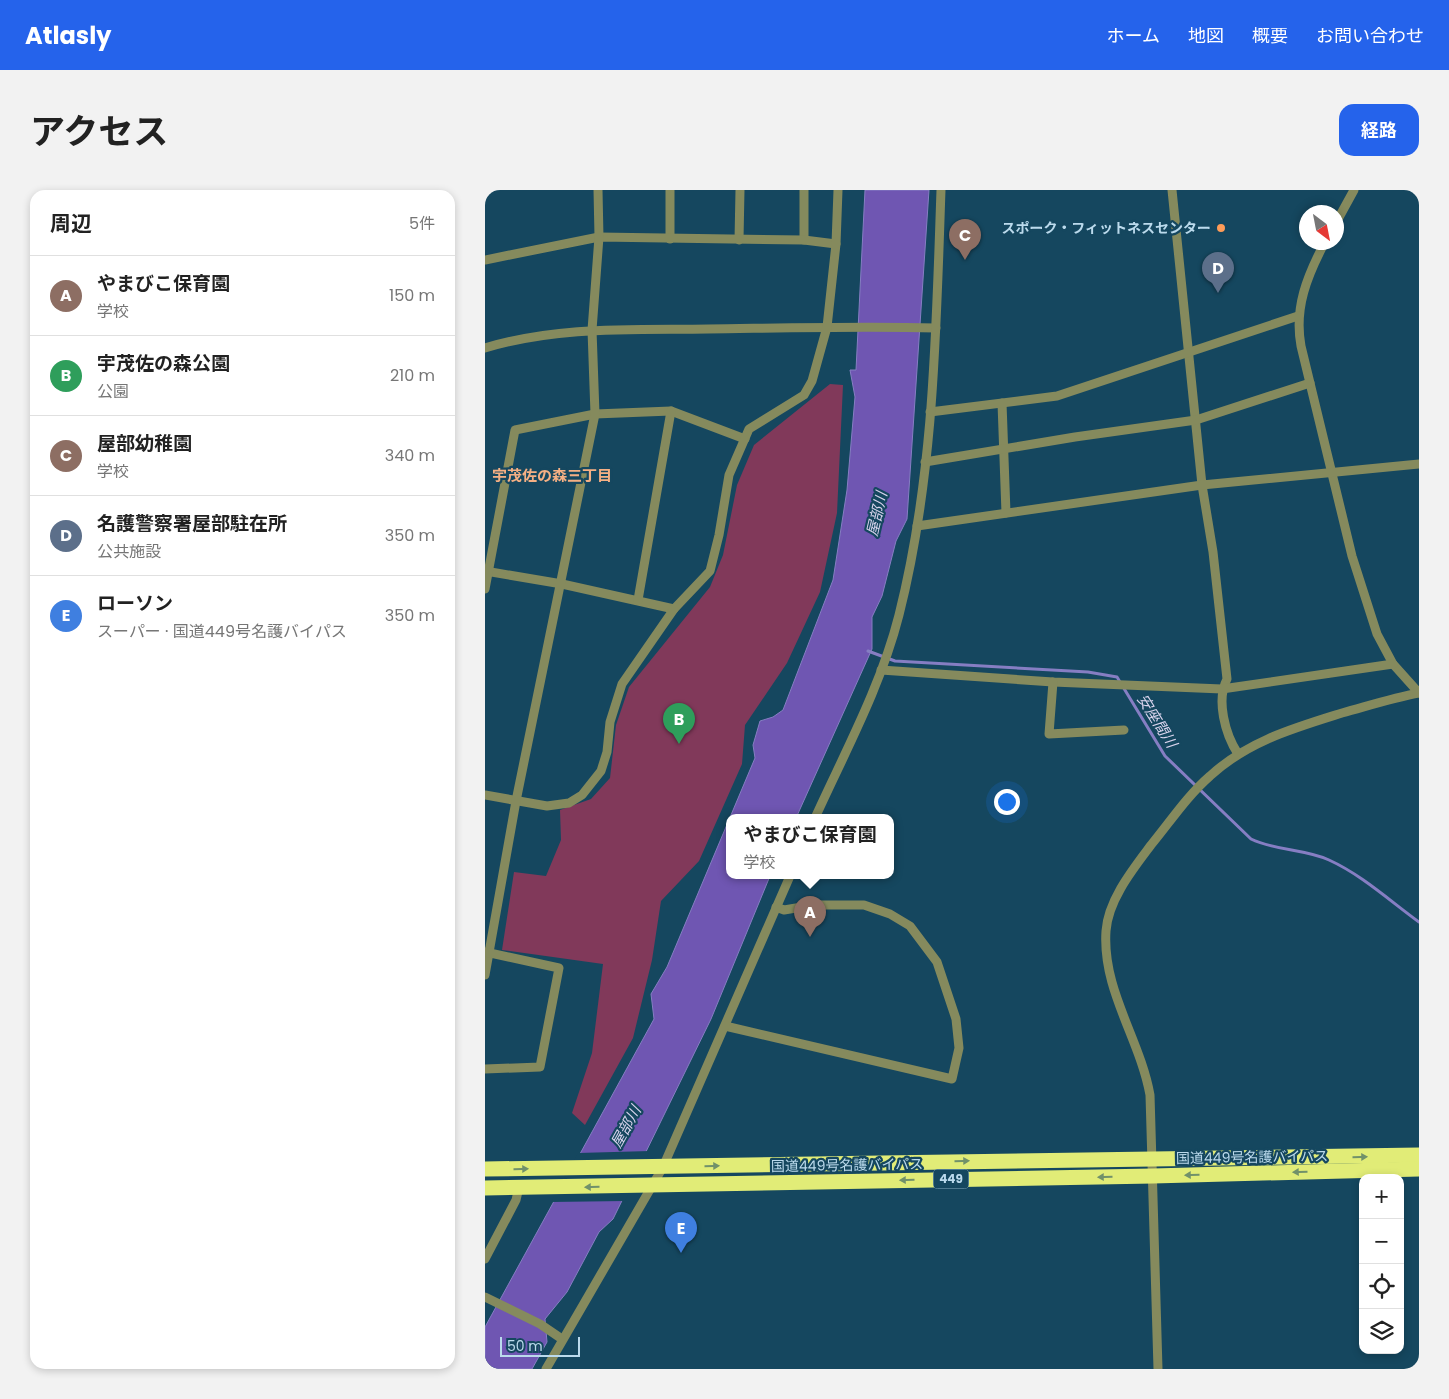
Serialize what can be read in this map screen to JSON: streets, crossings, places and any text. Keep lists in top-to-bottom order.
{
  "streets": {
    "highway": ["国道449号名護バイパス", "449"]
  },
  "districts": ["宇茂佐の森三丁目"],
  "water": ["屋部川", "安座間川"],
  "places": ["スポーク・フィットネスセンター"],
  "scale_bar": "50 m",
  "north": "bottom right",
  "page": {
    "header": "Atlasly",
    "nav": [
      "ホーム",
      "地図",
      "概要",
      "お問い合わせ"
    ],
    "title": "アクセス",
    "buttons": "経路",
    "heading": ["周辺", "5件"],
    "pins": [
      "C",
      "D",
      "B",
      "A",
      "E"
    ],
    "list": [
      {
        "mark": "A",
        "name": "やまびこ保育園",
        "note": "学校",
        "value": "150 m"
      },
      {
        "mark": "B",
        "name": "宇茂佐の森公園",
        "note": "公園",
        "value": "210 m"
      },
      {
        "mark": "C",
        "name": "屋部幼稚園",
        "note": "学校",
        "value": "340 m"
      },
      {
        "mark": "D",
        "name": "名護警察署屋部駐在所",
        "note": "公共施設",
        "value": "350 m"
      },
      {
        "mark": "E",
        "name": "ローソン",
        "note": "スーパー · 国道449号名護バイパス",
        "value": "350 m"
      }
    ],
    "popup": ["やまびこ保育園", "学校"],
    "map_buttons": ["+", "−"],
    "scale": "50 m"
  }
}
